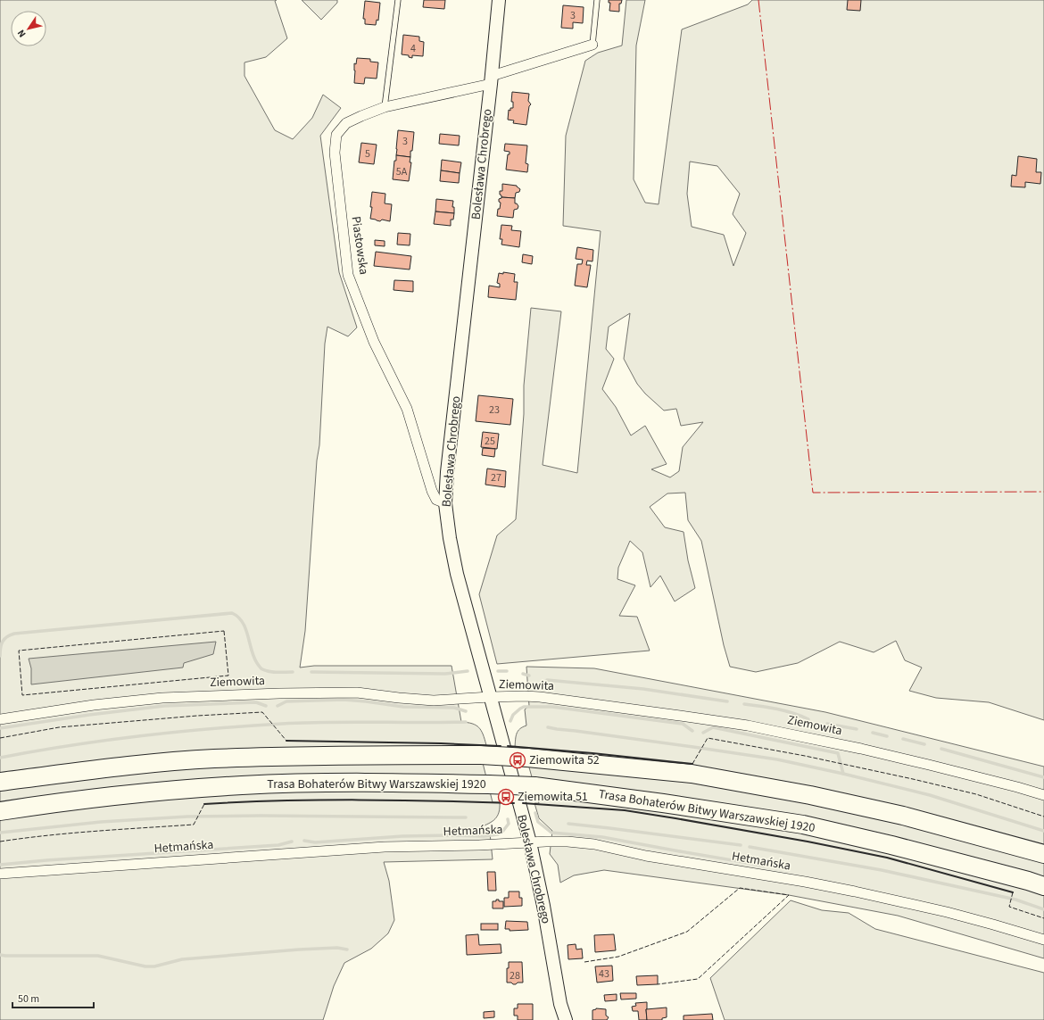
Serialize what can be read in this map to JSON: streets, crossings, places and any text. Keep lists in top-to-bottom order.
{
  "streets": {
    "highway": ["Trasa Bohaterów Bitwy Warszawskiej 1920"],
    "street": [
      "Bolesława Chrobrego",
      "Piastowska",
      "Ziemowita",
      "Hetmańska"
    ]
  },
  "crossings": [
    ["Bolesława Chrobrego", "Piastowska"],
    ["Bolesława Chrobrego", "Ziemowita"],
    ["Bolesława Chrobrego", "Hetmańska"]
  ],
  "places": {
    "bus stop": ["Ziemowita 52", "Ziemowita 51"]
  },
  "house_numbers": [
    "3",
    "4",
    "3",
    "5",
    "5A",
    "23",
    "25",
    "27",
    "43",
    "28"
  ],
  "scale_bar": "50 m",
  "north": "bottom left"
}
